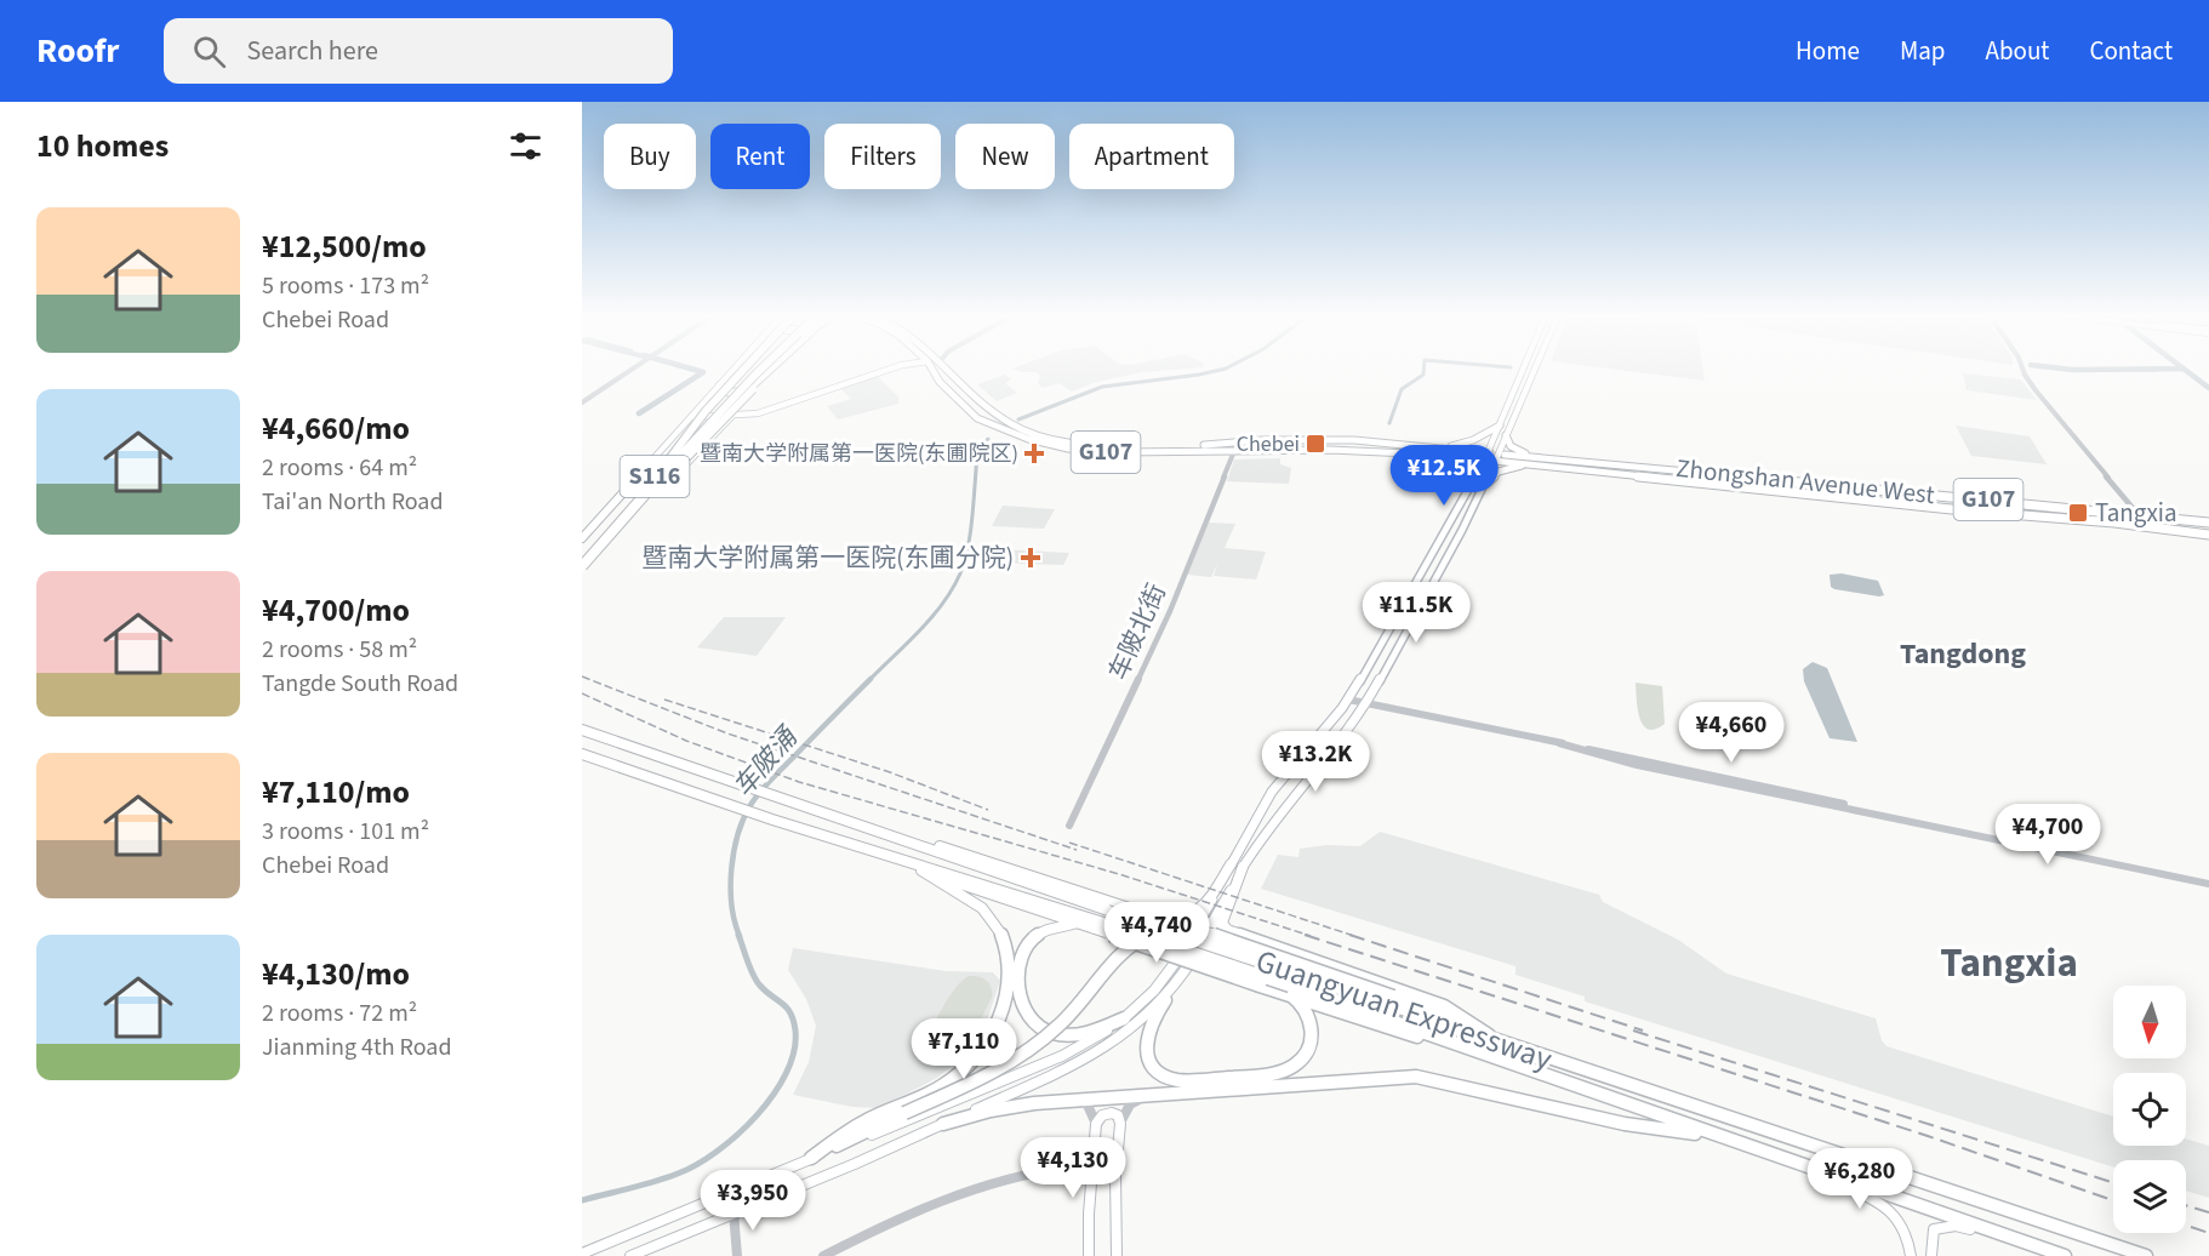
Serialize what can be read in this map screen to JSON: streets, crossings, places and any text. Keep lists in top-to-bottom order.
{
  "streets": {
    "highway": ["G107", "Zhongshan Avenue West", "Guangyuan Expressway"],
    "main road": ["S116"],
    "street": ["车陂北街"]
  },
  "crossings": [
    ["G107", "Zhongshan Avenue West"],
    ["G107", "车陂北街"]
  ],
  "districts": ["Tangdong", "Tangxia"],
  "water": ["车陂涌"],
  "places": {
    "transit": ["Chebei", "Tangxia"],
    "health": ["暨南大学附属第一医院(东圃院区)", "暨南大学附属第一医院(东圃分院)"]
  },
  "north": "bottom",
  "page": {
    "header": "Roofr",
    "search": "Search here",
    "nav": [
      "Home",
      "Map",
      "About",
      "Contact"
    ],
    "heading": "10 homes",
    "chip": [
      "Buy",
      "Rent",
      "Filters",
      "New",
      "Apartment"
    ],
    "list": [
      {
        "name": "¥12,500/mo",
        "note": "5 rooms · 173 m² · Chebei Road"
      },
      {
        "name": "¥4,660/mo",
        "note": "2 rooms · 64 m² · Tai'an North Road"
      },
      {
        "name": "¥4,700/mo",
        "note": "2 rooms · 58 m² · Tangde South Road"
      },
      {
        "name": "¥7,110/mo",
        "note": "3 rooms · 101 m² · Chebei Road"
      },
      {
        "name": "¥4,130/mo",
        "note": "2 rooms · 72 m² · Jianming 4th Road"
      }
    ],
    "price": [
      "¥12.5K",
      "¥11.5K",
      "¥4,660",
      "¥13.2K",
      "¥4,700",
      "¥4,740",
      "¥7,110",
      "¥4,130",
      "¥6,280",
      "¥3,950"
    ]
  }
}
